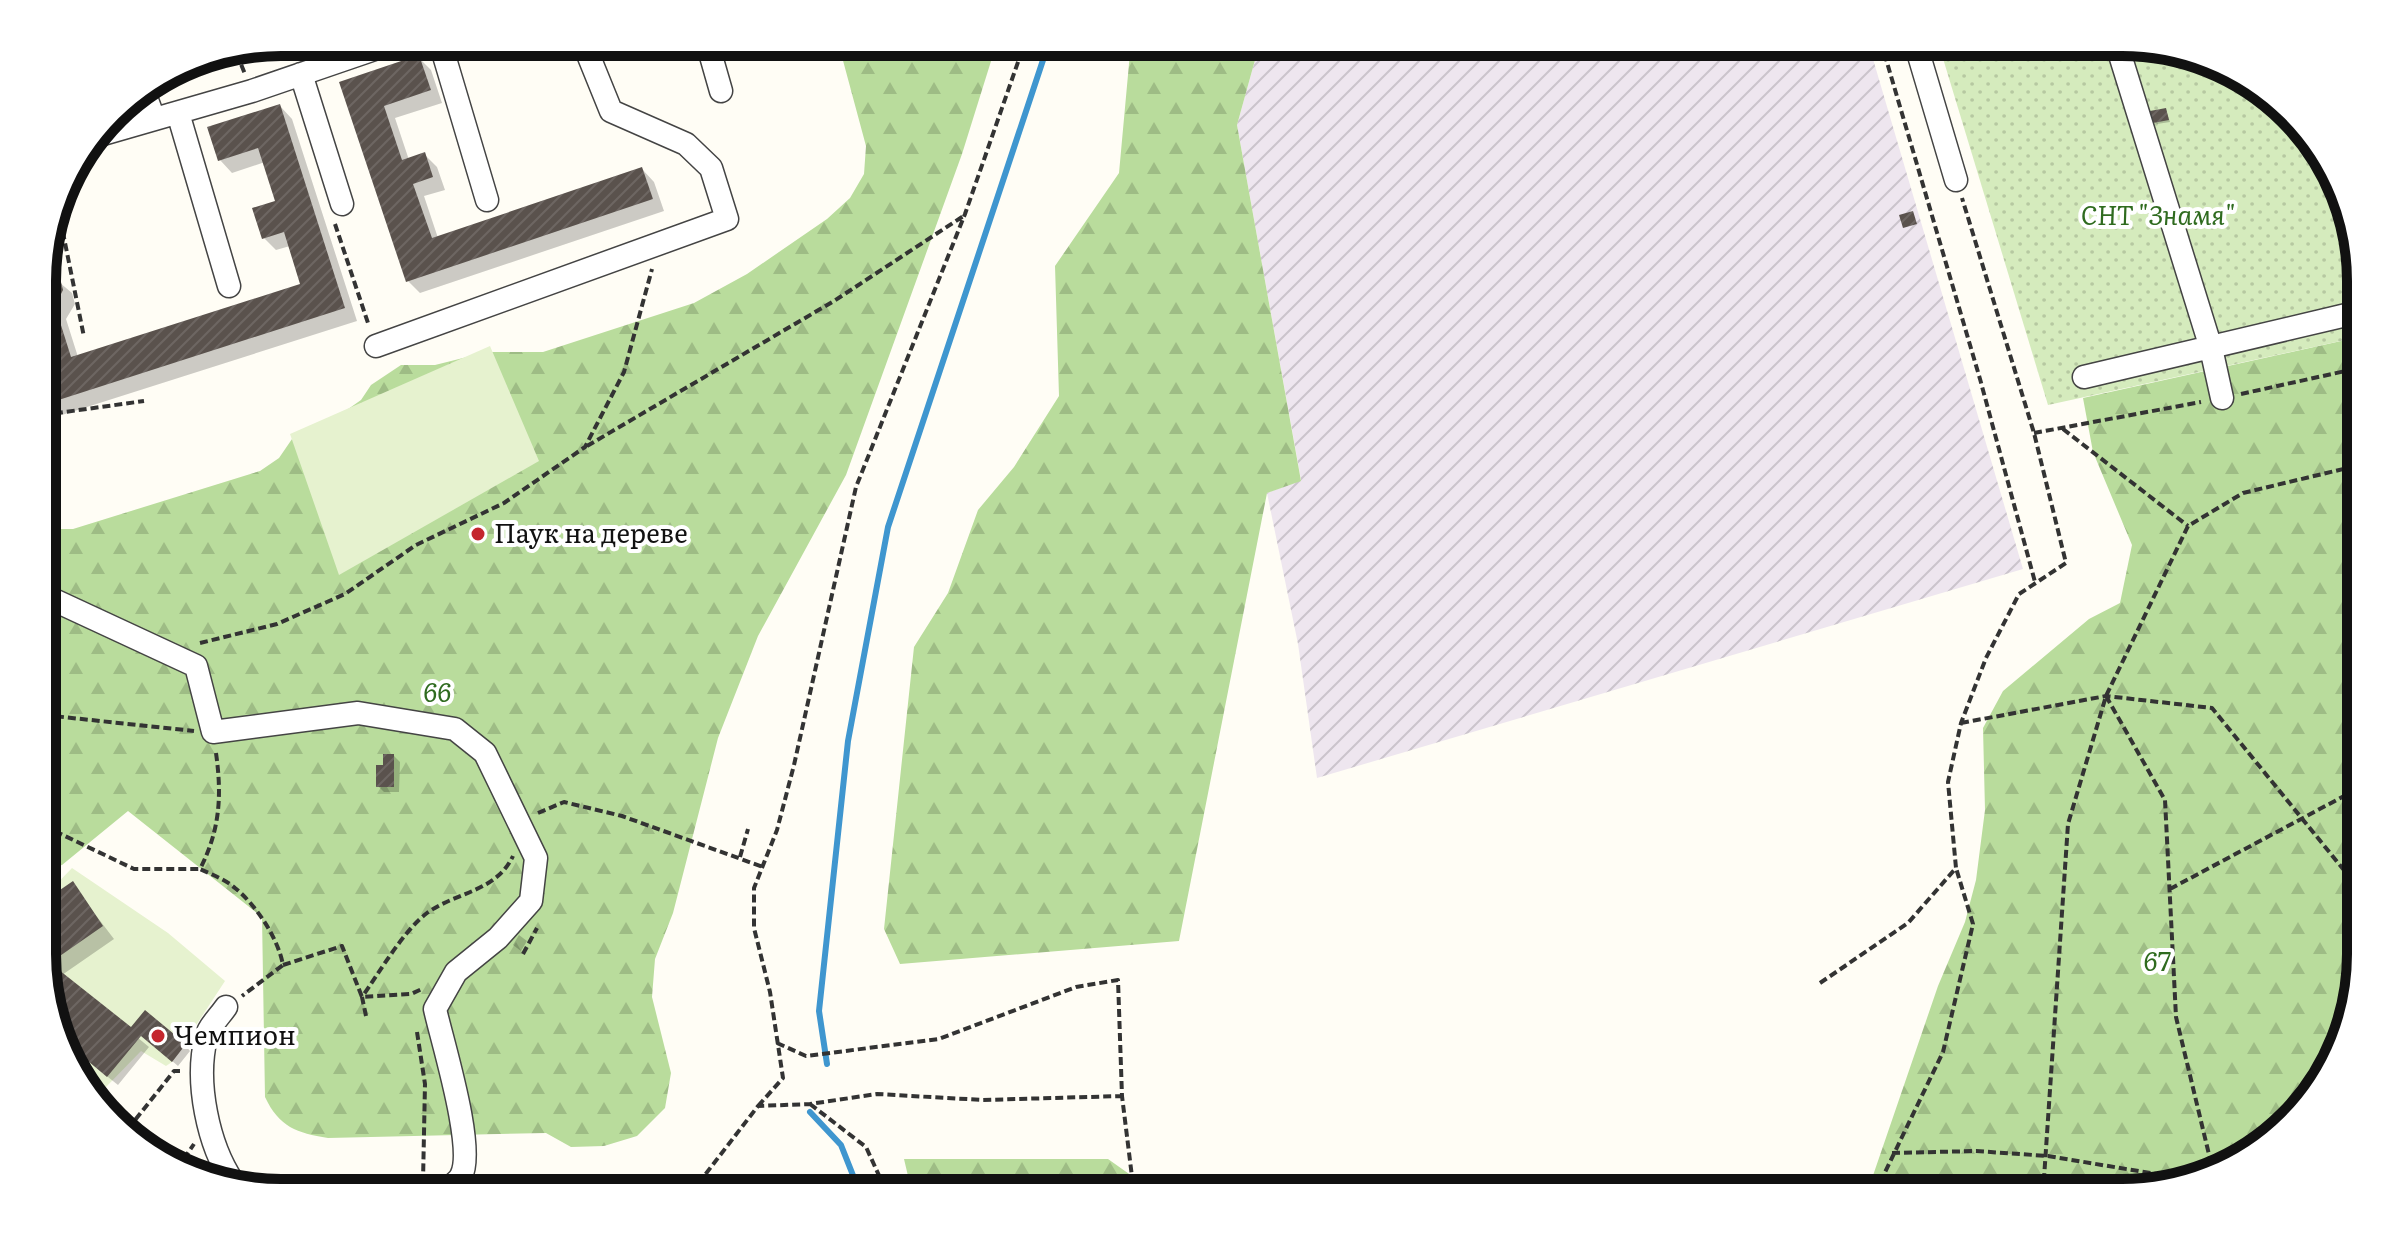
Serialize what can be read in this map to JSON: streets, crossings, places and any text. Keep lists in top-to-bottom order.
{
  "parks": ["СНТ \"Знамя\"", "66", "67"],
  "places": ["Паук на дереве", "Чемпион"]
}
